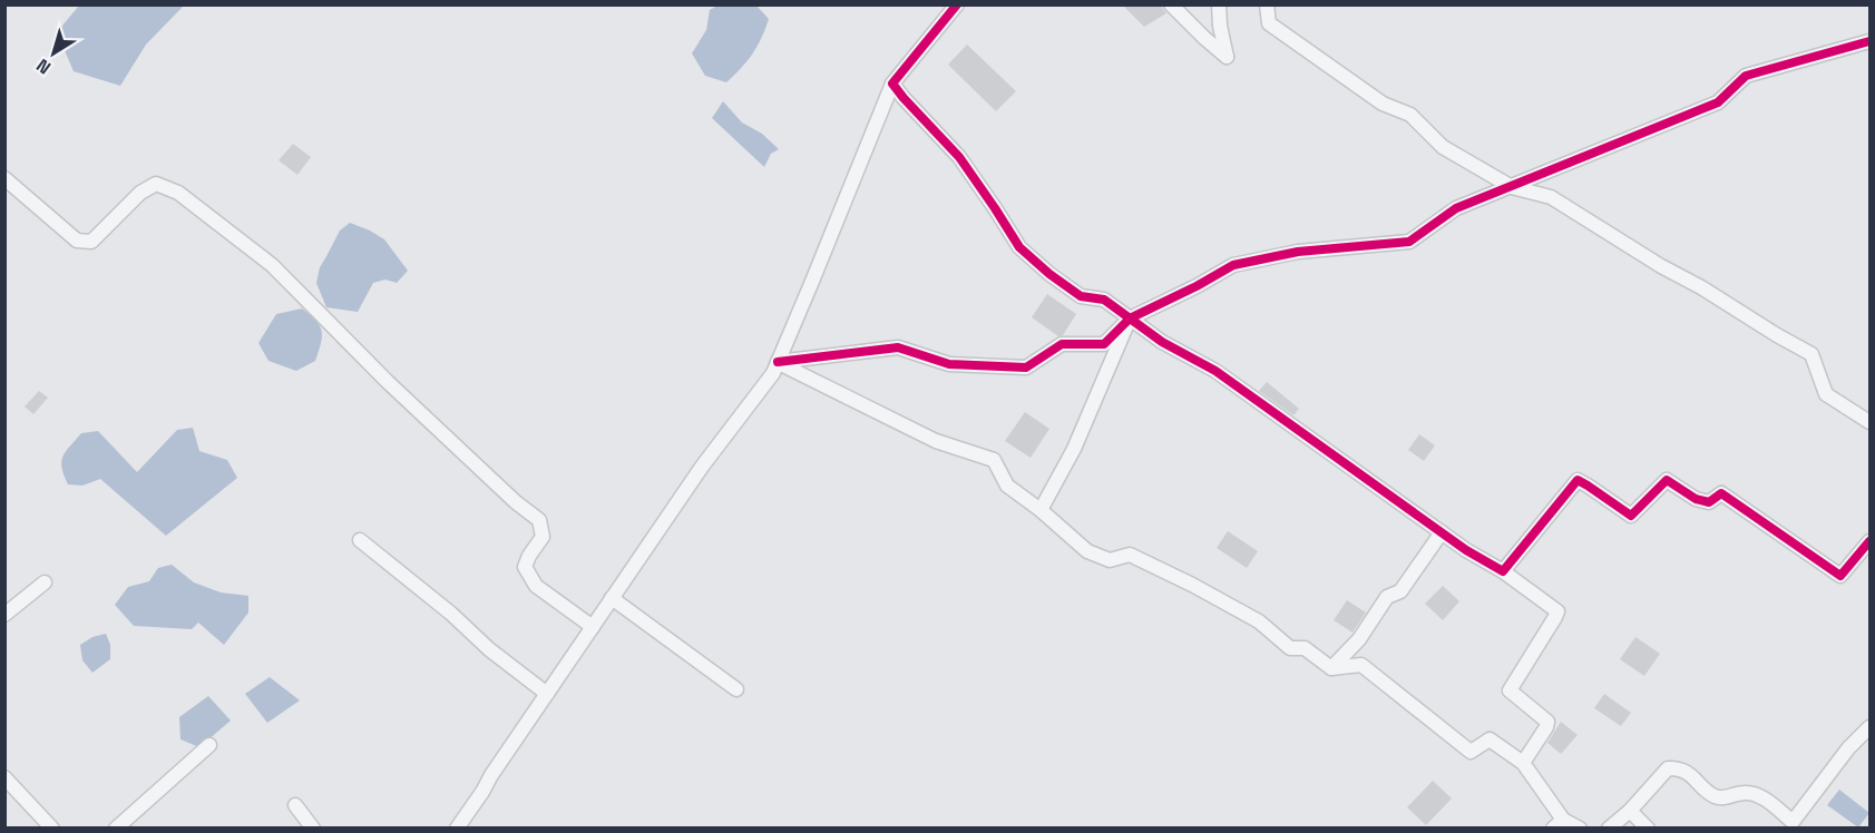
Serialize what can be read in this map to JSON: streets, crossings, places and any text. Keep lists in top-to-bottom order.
{
  "north": "bottom left"
}
